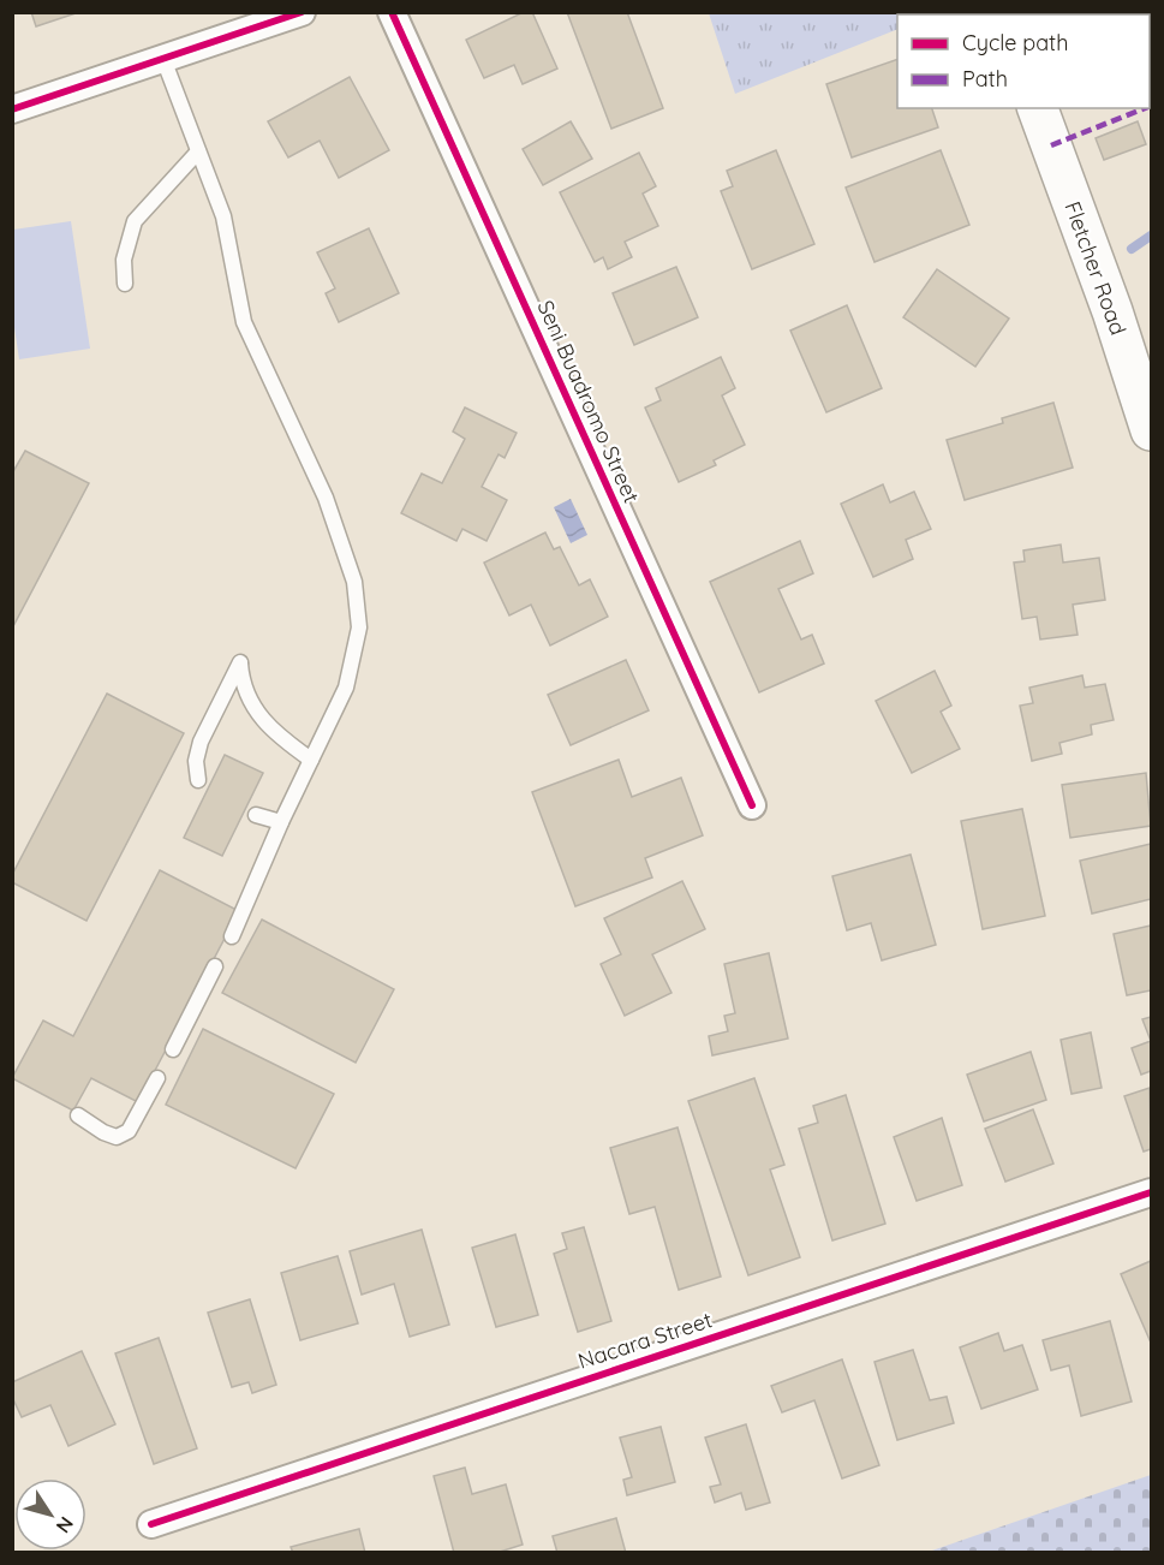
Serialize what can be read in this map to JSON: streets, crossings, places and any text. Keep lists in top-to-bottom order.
{
  "streets": {
    "main road": ["Fletcher Road"],
    "street": ["Seni Buadromo Street", "Nacara Street"]
  },
  "legend": ["Cycle path", "Path"],
  "north": "bottom right"
}
